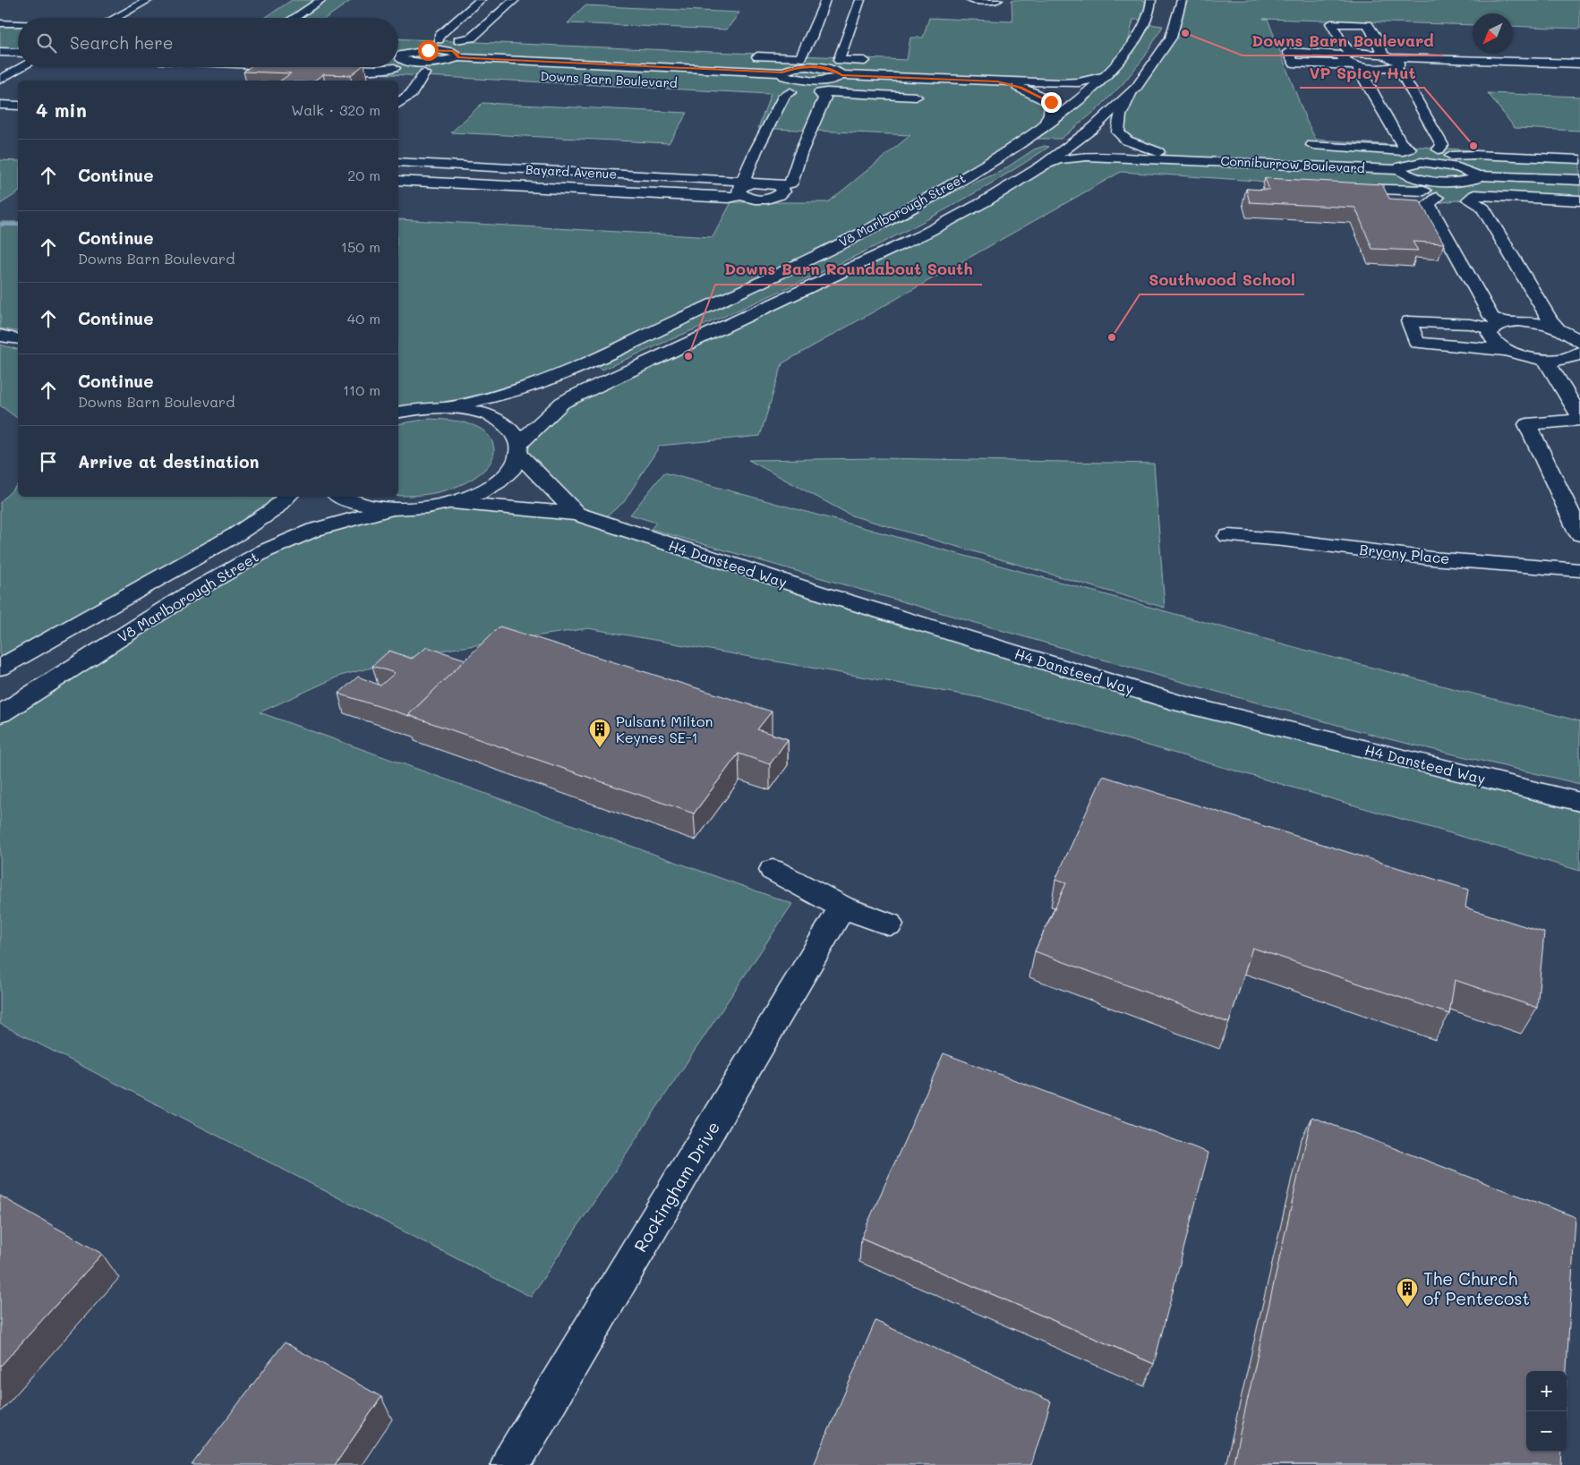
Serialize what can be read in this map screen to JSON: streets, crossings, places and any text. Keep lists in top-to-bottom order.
{
  "streets": {
    "street": [
      "Downs Barn Boulevard",
      "Conniburrow Boulevard",
      "Bayard Avenue",
      "V8 Marlborough Street",
      "Bryony Place",
      "H4 Dansteed Way",
      "Rockingham Drive"
    ]
  },
  "crossings": [
    ["Conniburrow Boulevard", "V8 Marlborough Street"],
    ["V8 Marlborough Street", "H4 Dansteed Way"]
  ],
  "places": {
    "other": [
      "Downs Barn Boulevard",
      "VP Spicy Hut",
      "Southwood School",
      "Downs Barn Roundabout South"
    ],
    "building": ["Pulsant Milton Keynes SE-1", "The Church of Pentecost"]
  },
  "north": "bottom left",
  "page": {
    "search": "Search here",
    "heading": ["4 min", "Walk · 320 m"],
    "list": [
      ["Continue", "20 m"],
      ["Continue", "Downs Barn Boulevard", "150 m"],
      ["Continue", "40 m"],
      ["Continue", "Downs Barn Boulevard", "110 m"],
      "Arrive at destination"
    ],
    "map_buttons": ["+", "−"]
  }
}
